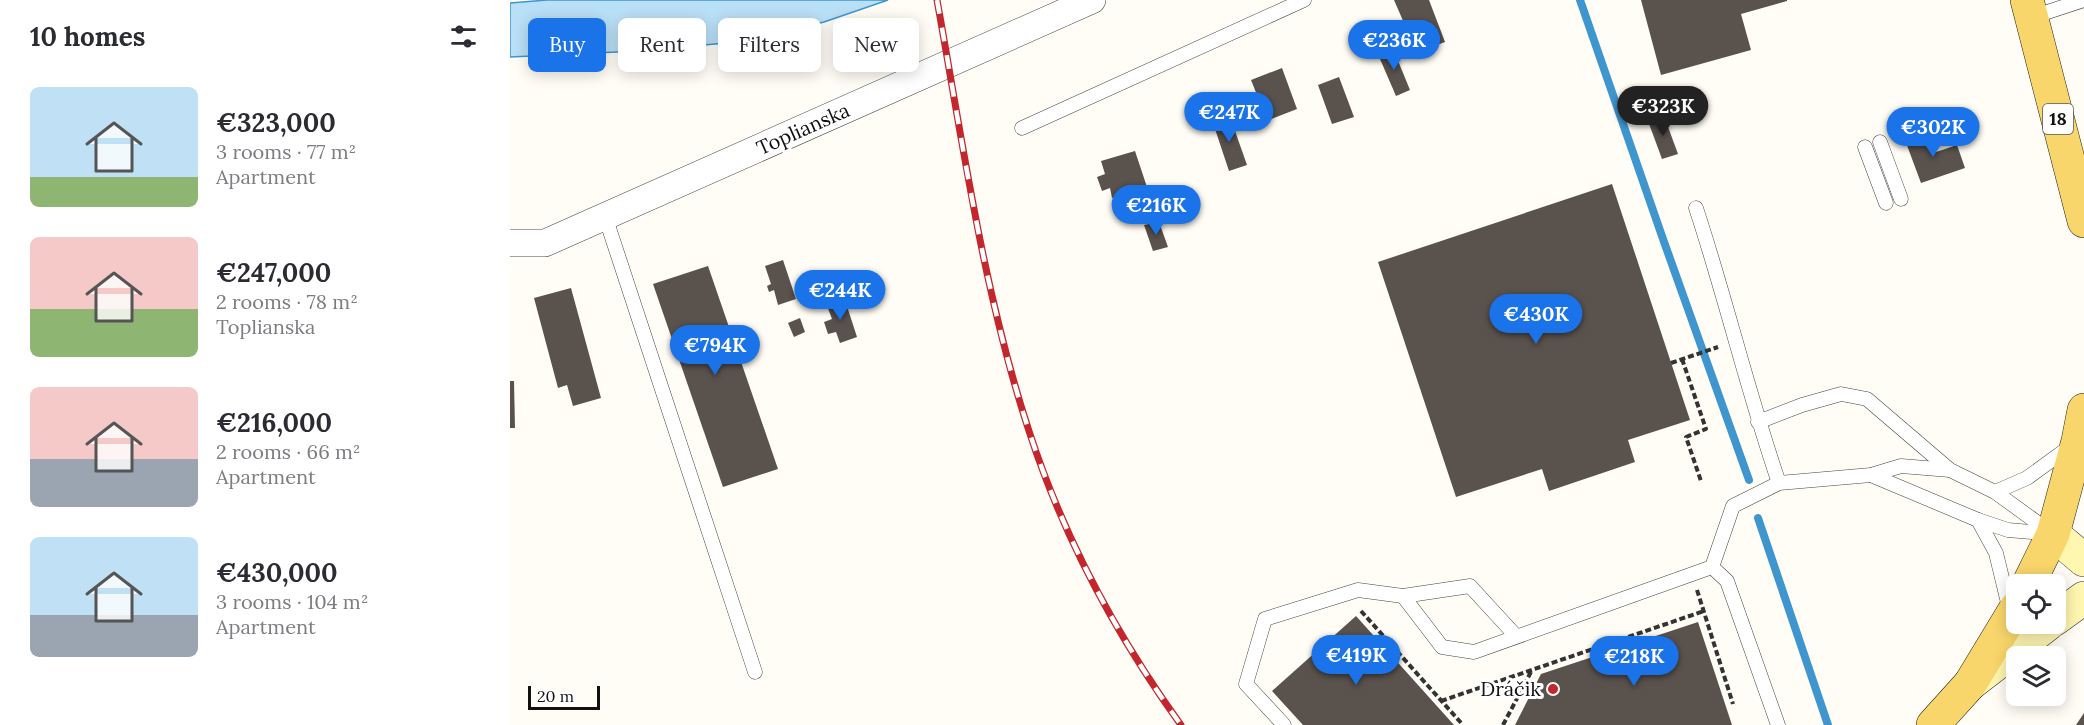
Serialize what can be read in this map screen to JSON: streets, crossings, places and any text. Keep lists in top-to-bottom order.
{
  "streets": {
    "main road": ["18"],
    "street": ["Toplianska"]
  },
  "places": ["Dráčik"],
  "scale_bar": "20 m",
  "page": {
    "heading": "10 homes",
    "chip": [
      "Buy",
      "Rent",
      "Filters",
      "New"
    ],
    "price": [
      "€236K",
      "€323K",
      "€247K",
      "€302K",
      "€216K",
      "€244K",
      "€430K",
      "€794K",
      "€419K",
      "€218K"
    ],
    "list": [
      {
        "name": "€323,000",
        "note": "3 rooms · 77 m² · Apartment"
      },
      {
        "name": "€247,000",
        "note": "2 rooms · 78 m² · Toplianska"
      },
      {
        "name": "€216,000",
        "note": "2 rooms · 66 m² · Apartment"
      },
      {
        "name": "€430,000",
        "note": "3 rooms · 104 m² · Apartment"
      }
    ],
    "scale": "20 m"
  }
}
